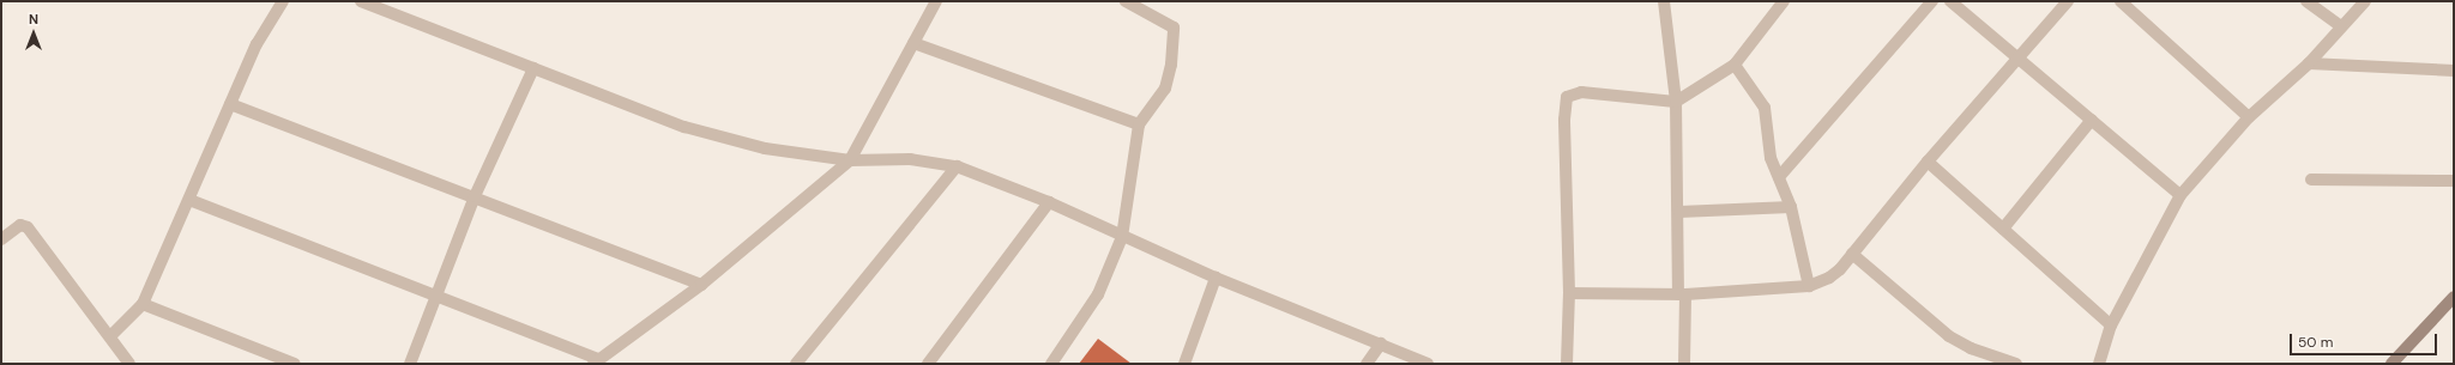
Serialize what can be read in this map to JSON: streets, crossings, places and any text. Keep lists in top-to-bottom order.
{
  "scale_bar": "50 m",
  "north": "top"
}
